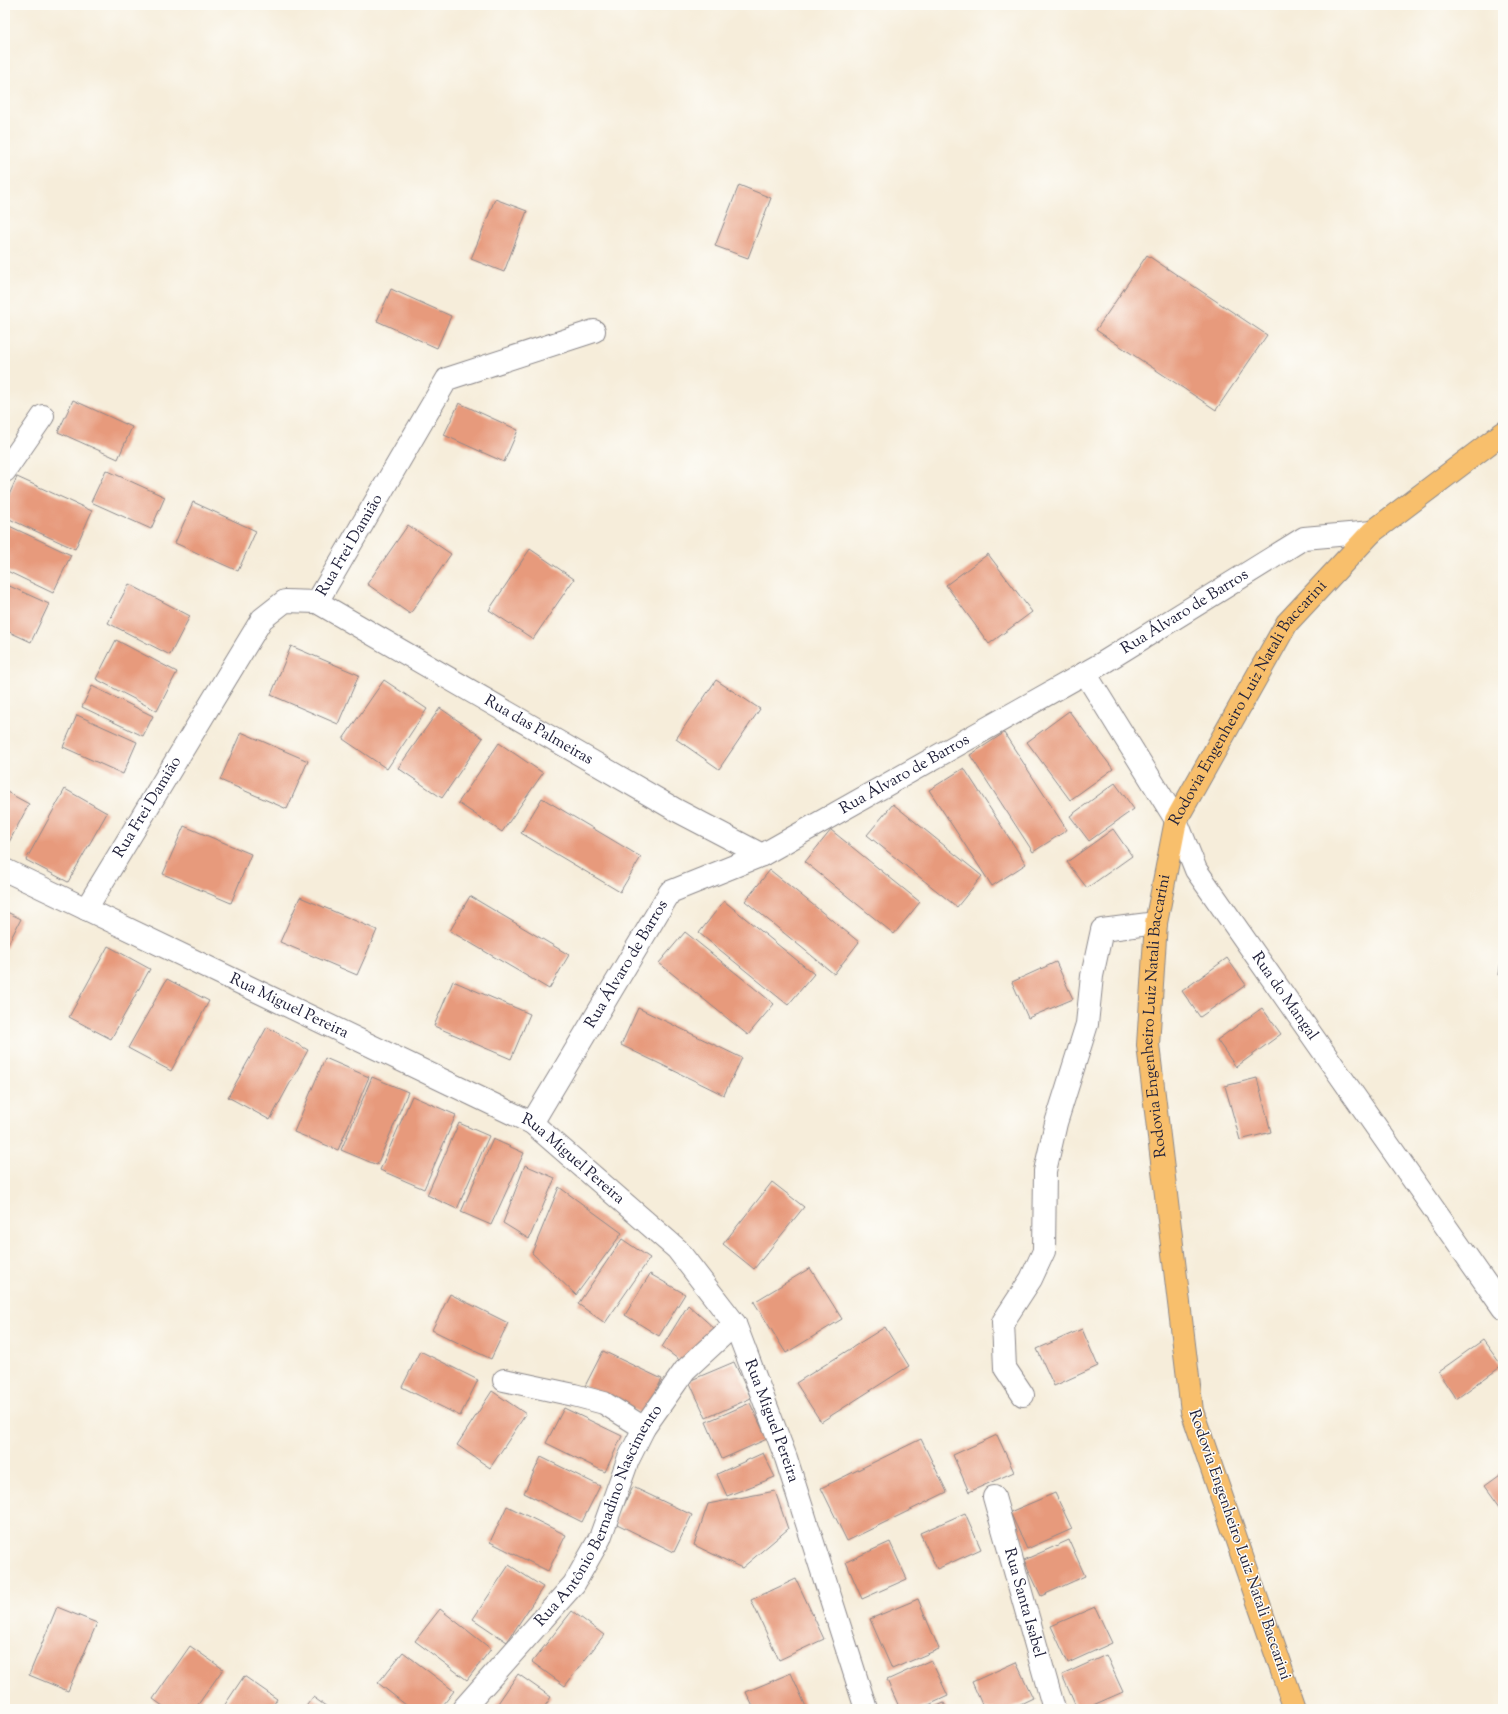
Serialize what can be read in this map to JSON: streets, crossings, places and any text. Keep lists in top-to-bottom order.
{
  "streets": {
    "main road": ["Rodovia Engenheiro Luiz Natali Baccarini"],
    "street": [
      "Rua Frei Damião",
      "Rua Álvaro de Barros",
      "Rua das Palmeiras",
      "Rua do Mangal",
      "Rua Miguel Pereira",
      "Rua Antônio Bernadino Nascimento",
      "Rua Santa Isabel"
    ]
  },
  "crossings": [
    ["Rua Frei Damião", "Rua das Palmeiras"],
    ["Rua Frei Damião", "Rua Miguel Pereira"],
    ["Rua Álvaro de Barros", "Rodovia Engenheiro Luiz Natali Baccarini"],
    ["Rua Álvaro de Barros", "Rua das Palmeiras"],
    ["Rua Álvaro de Barros", "Rua do Mangal"],
    ["Rua Álvaro de Barros", "Rua Miguel Pereira"],
    ["Rodovia Engenheiro Luiz Natali Baccarini", "Rua do Mangal"],
    ["Rua Miguel Pereira", "Rua Antônio Bernadino Nascimento"]
  ]
}
